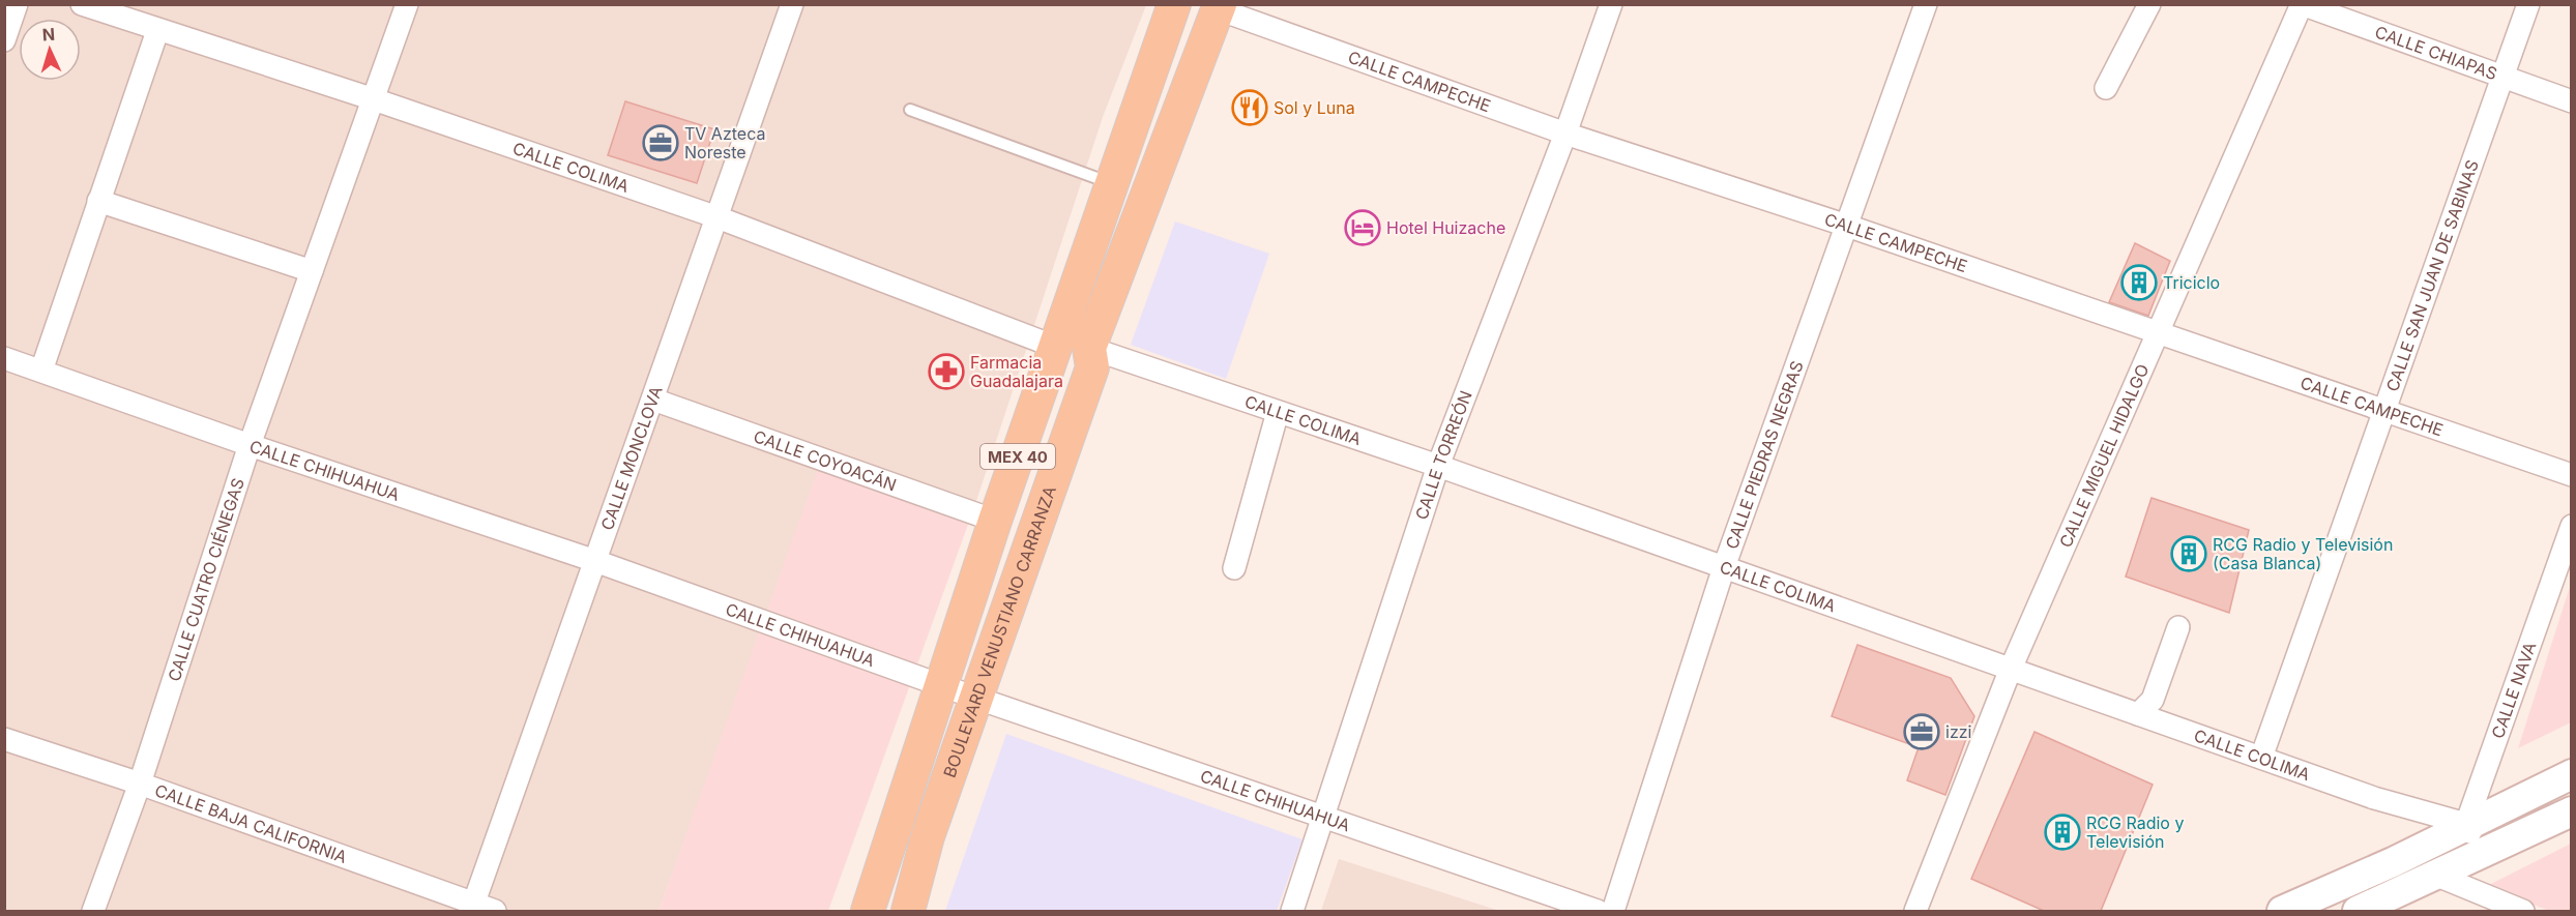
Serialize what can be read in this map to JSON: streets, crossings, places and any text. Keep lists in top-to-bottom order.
{
  "streets": {
    "main road": ["MEX 40", "BOULEVARD VENUSTIANO CARRANZA"],
    "street": [
      "CALLE CHIAPAS",
      "CALLE CAMPECHE",
      "CALLE COLIMA",
      "CALLE SAN JUAN DE SABINAS",
      "CALLE TORREÓN",
      "CALLE MIGUEL HIDALGO",
      "CALLE PIEDRAS NEGRAS",
      "CALLE MONCLOVA",
      "CALLE COYOACÁN",
      "CALLE CHIHUAHUA",
      "CALLE CUATRO CIÉNEGAS",
      "CALLE NAVA",
      "CALLE BAJA CALIFORNIA"
    ]
  },
  "crossings": [
    ["CALLE CHIAPAS", "CALLE SAN JUAN DE SABINAS"],
    ["CALLE CHIAPAS", "CALLE MIGUEL HIDALGO"],
    ["CALLE CAMPECHE", "CALLE SAN JUAN DE SABINAS"],
    ["CALLE CAMPECHE", "CALLE TORREÓN"],
    ["CALLE CAMPECHE", "CALLE MIGUEL HIDALGO"],
    ["CALLE CAMPECHE", "CALLE PIEDRAS NEGRAS"],
    ["CALLE CAMPECHE", "BOULEVARD VENUSTIANO CARRANZA"],
    ["CALLE COLIMA", "CALLE SAN JUAN DE SABINAS"],
    ["CALLE COLIMA", "CALLE TORREÓN"],
    ["CALLE COLIMA", "CALLE MIGUEL HIDALGO"],
    ["CALLE COLIMA", "MEX 40"],
    ["CALLE COLIMA", "CALLE PIEDRAS NEGRAS"],
    ["CALLE COLIMA", "CALLE MONCLOVA"],
    ["CALLE COLIMA", "CALLE CUATRO CIÉNEGAS"],
    ["CALLE COLIMA", "BOULEVARD VENUSTIANO CARRANZA"],
    ["CALLE COLIMA", "CALLE NAVA"],
    ["CALLE TORREÓN", "CALLE CHIHUAHUA"],
    ["MEX 40", "CALLE COYOACÁN"],
    ["MEX 40", "CALLE CHIHUAHUA"],
    ["CALLE MONCLOVA", "CALLE COYOACÁN"],
    ["CALLE MONCLOVA", "CALLE CHIHUAHUA"],
    ["CALLE MONCLOVA", "CALLE BAJA CALIFORNIA"],
    ["CALLE CHIHUAHUA", "CALLE CUATRO CIÉNEGAS"],
    ["CALLE CHIHUAHUA", "BOULEVARD VENUSTIANO CARRANZA"],
    ["CALLE CUATRO CIÉNEGAS", "CALLE BAJA CALIFORNIA"]
  ],
  "places": {
    "restaurant": ["Sol y Luna"],
    "office": ["TV Azteca Noreste", "izzi"],
    "hotel": ["Hotel Huizache"],
    "building": ["Triciclo", "RCG Radio y Televisión (Casa Blanca)", "RCG Radio y Televisión"],
    "pharmacy": ["Farmacia Guadalajara"]
  },
  "north": "top"
}
